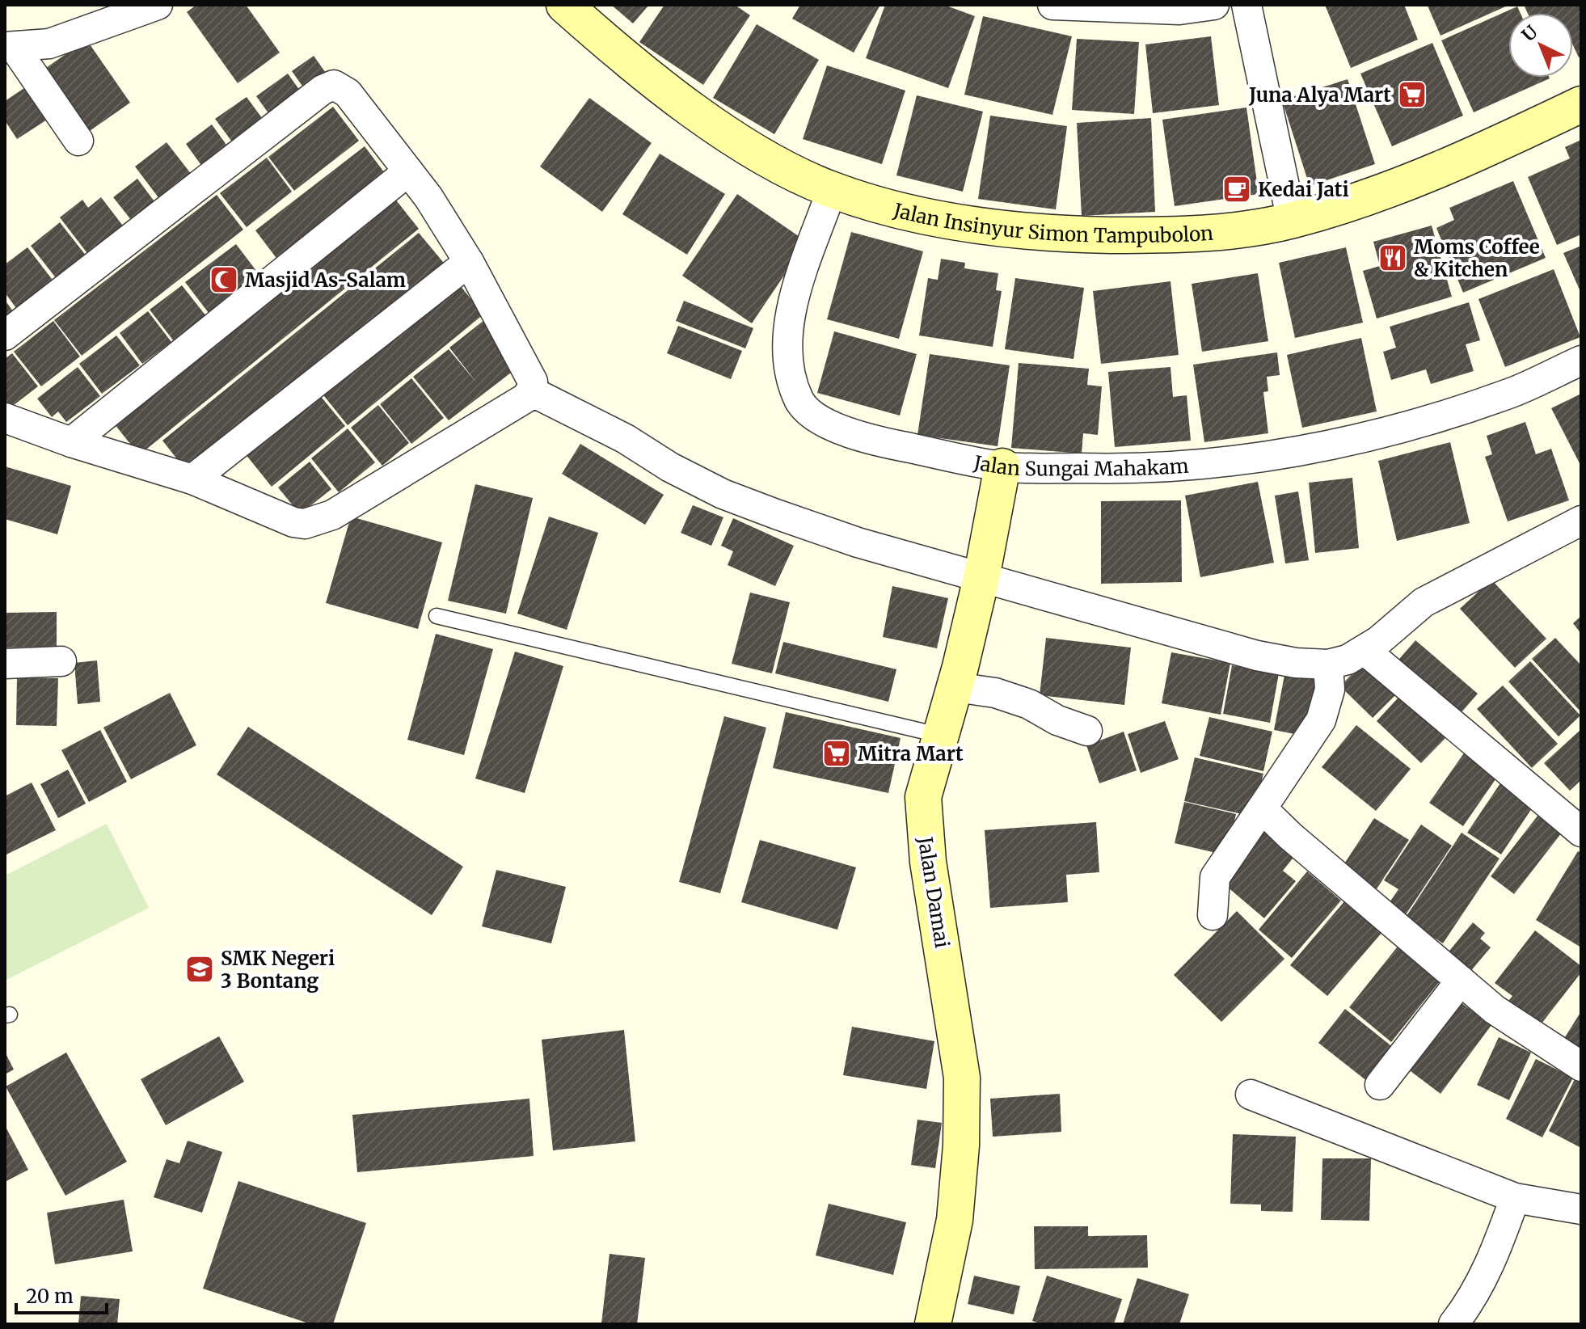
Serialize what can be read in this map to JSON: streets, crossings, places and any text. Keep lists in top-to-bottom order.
{
  "streets": {
    "street": ["Jalan Insinyur Simon Tampubolon", "Jalan Sungai Mahakam", "Jalan Damai"]
  },
  "crossings": [
    ["Jalan Insinyur Simon Tampubolon", "Jalan Sungai Mahakam"],
    ["Jalan Sungai Mahakam", "Jalan Damai"]
  ],
  "places": {
    "supermarket": ["Juna Alya Mart", "Mitra Mart"],
    "cafe": ["Kedai Jati"],
    "restaurant": ["Moms Coffee & Kitchen"],
    "mosque": ["Masjid As-Salam"],
    "school or university": ["SMK Negeri 3 Bontang"]
  },
  "scale_bar": "20 m",
  "north": "top left"
}
